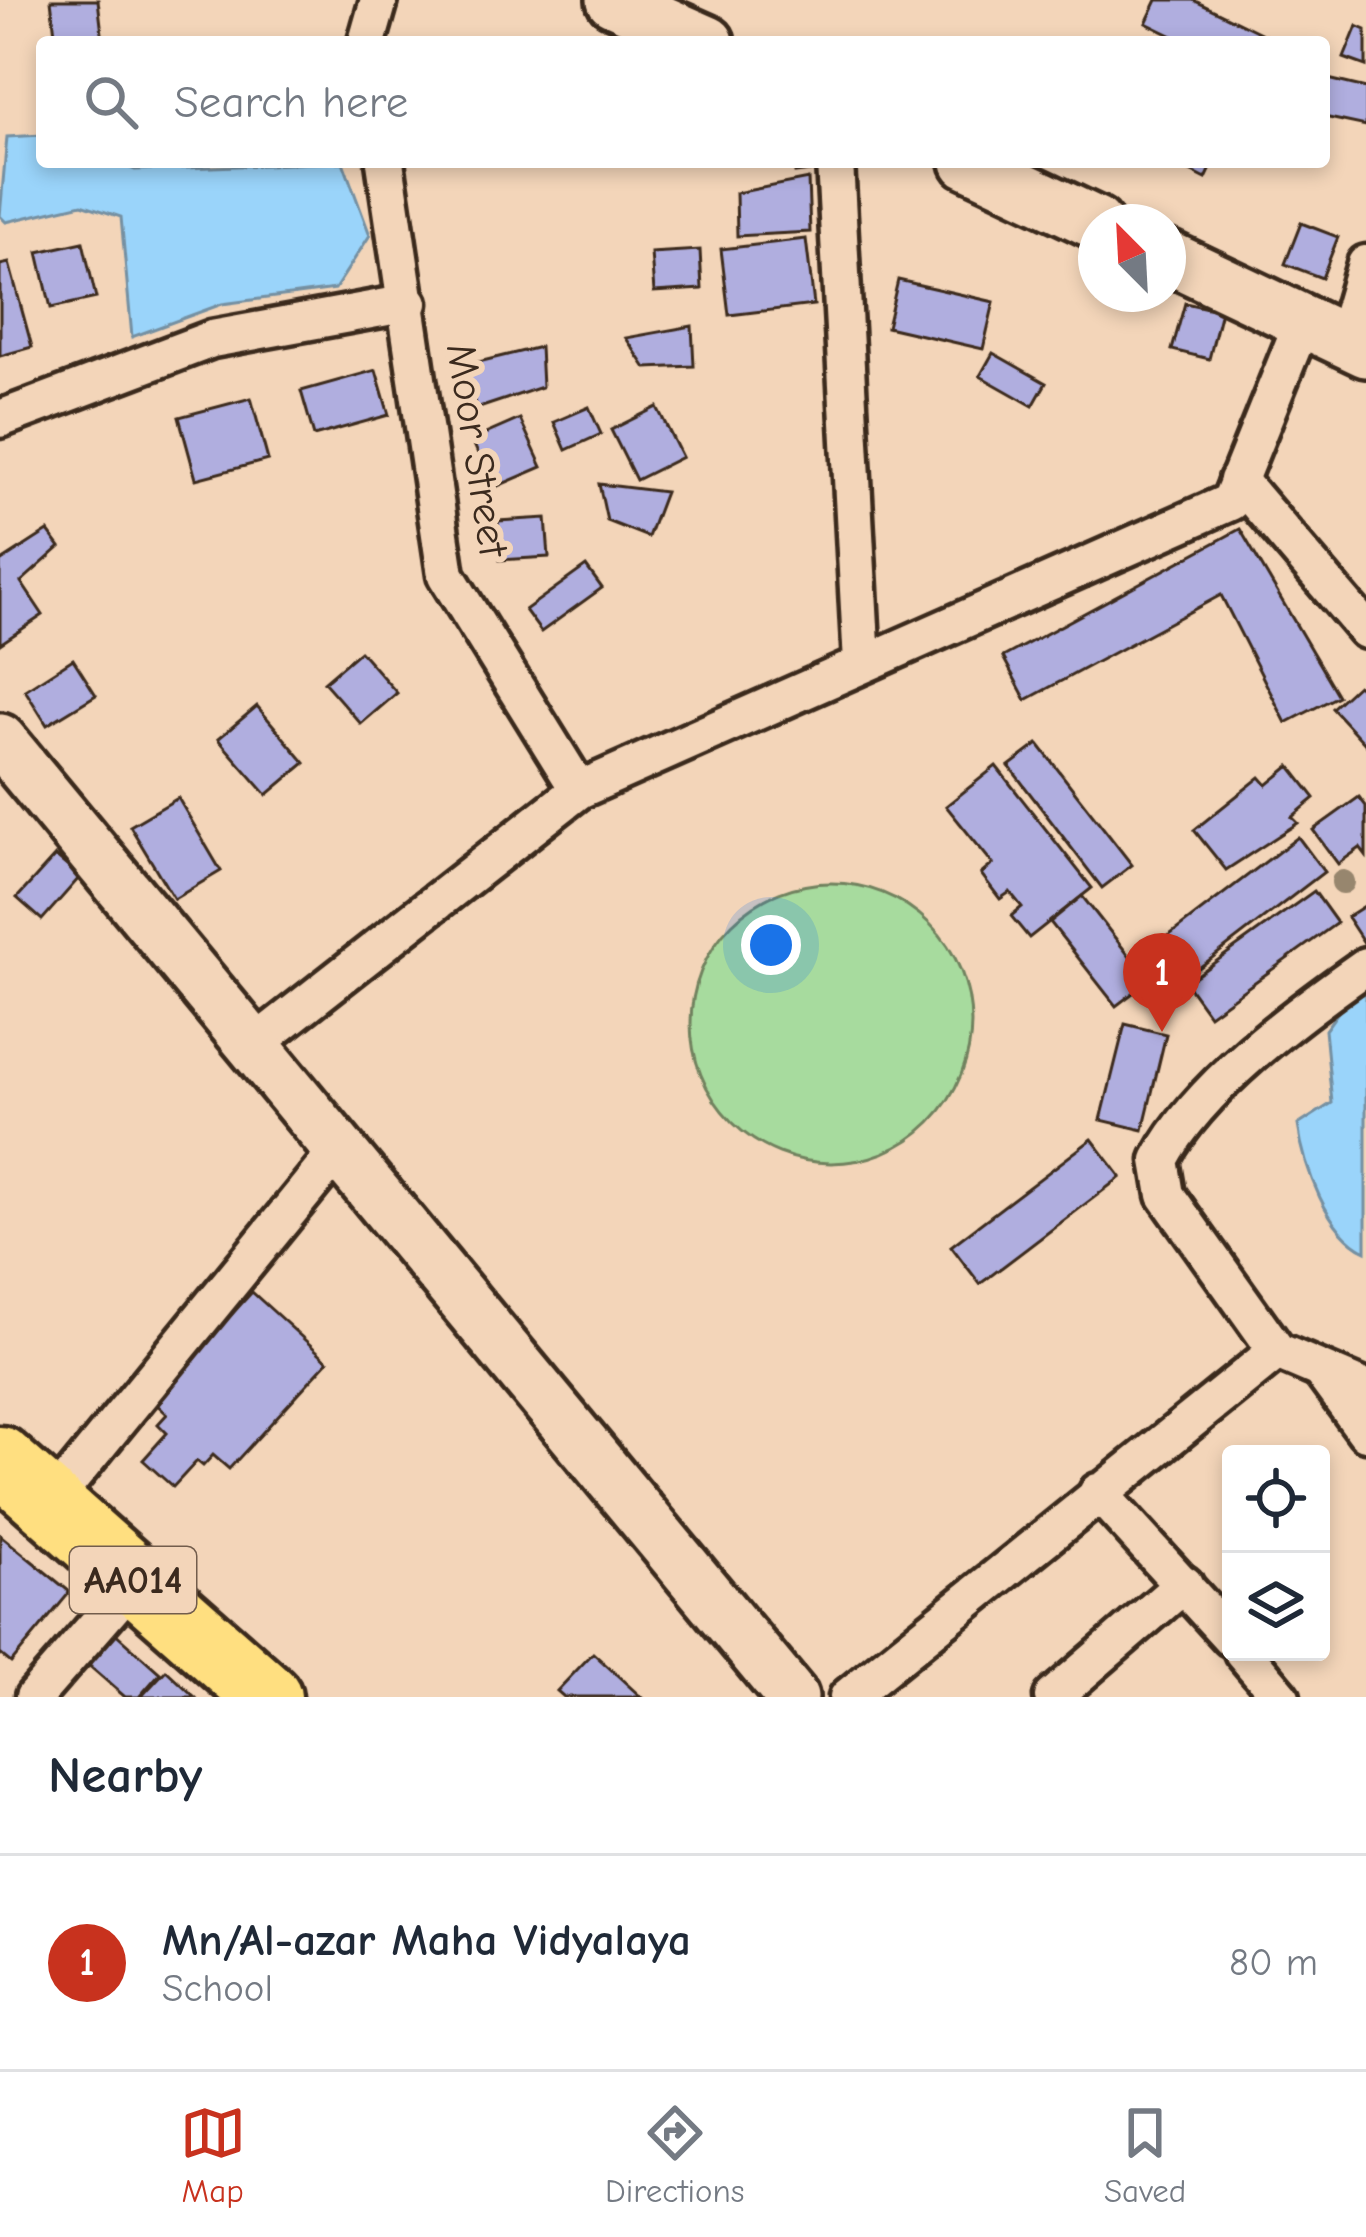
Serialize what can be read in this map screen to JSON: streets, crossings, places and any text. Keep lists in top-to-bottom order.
{
  "streets": {
    "highway": ["AA014"],
    "street": ["Moor Street"]
  },
  "north": "top left",
  "page": {
    "search": "Search here",
    "pins": "1",
    "heading": "Nearby",
    "list": [
      {
        "mark": "1",
        "name": "Mn/Al-azar Maha Vidyalaya",
        "note": "School",
        "value": "80 m"
      }
    ],
    "nav": ["Map", "Directions", "Saved"]
  }
}
